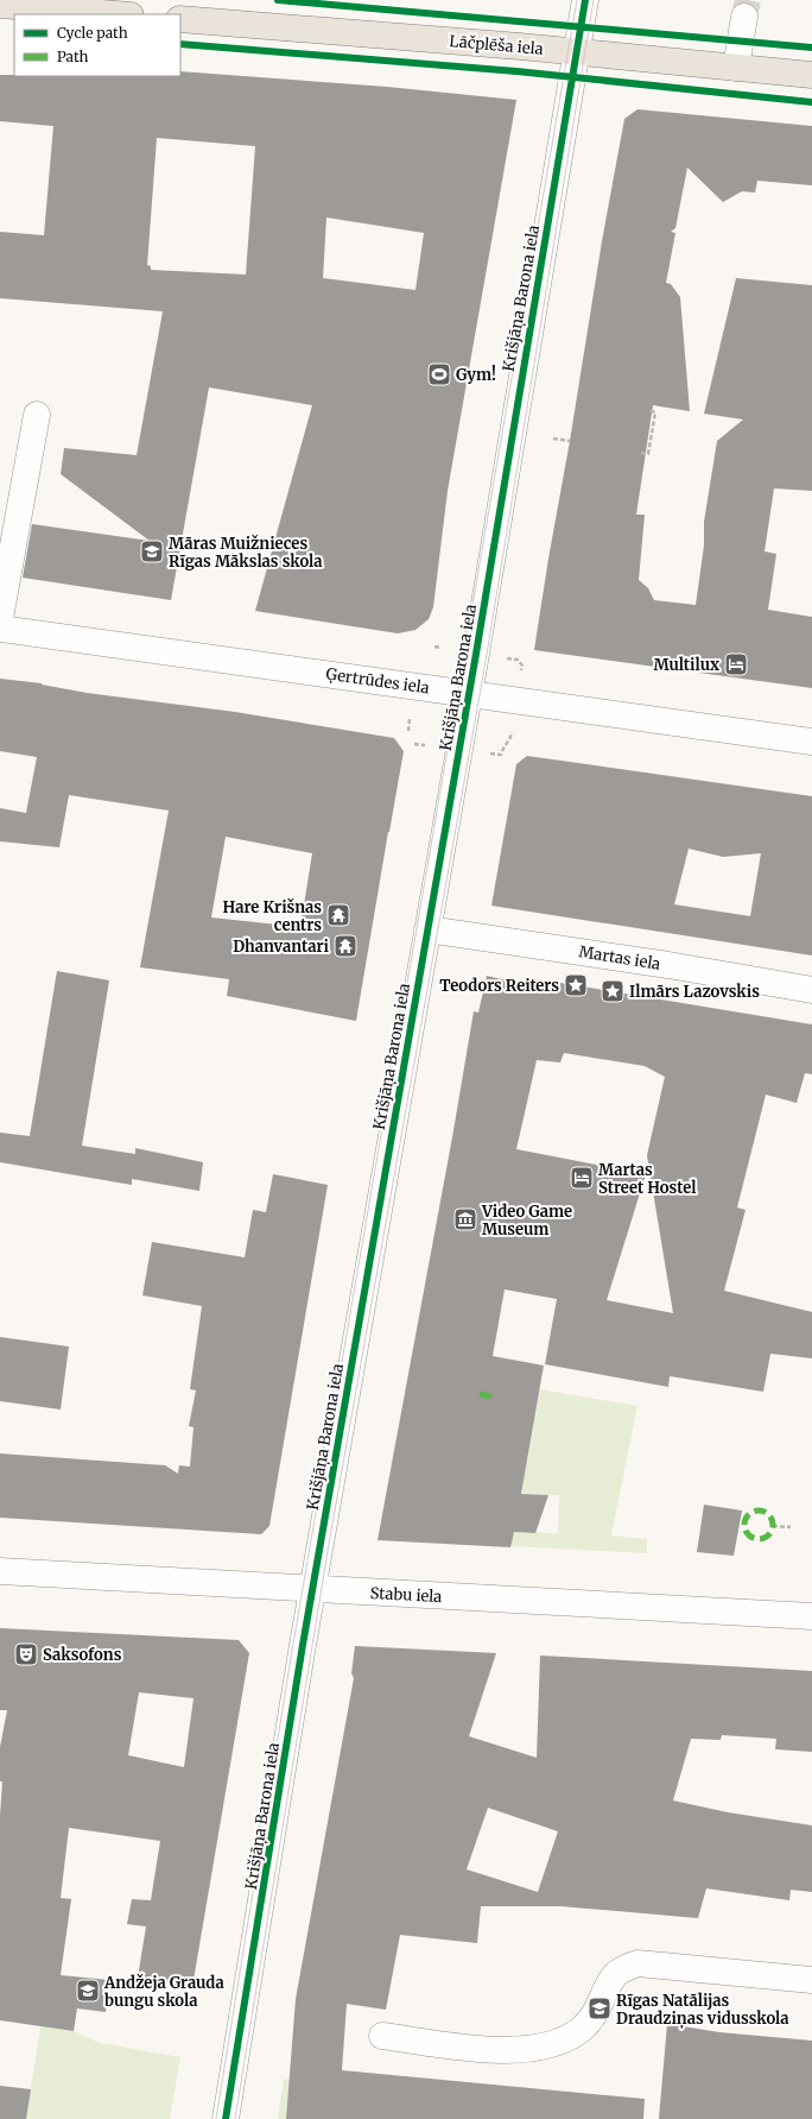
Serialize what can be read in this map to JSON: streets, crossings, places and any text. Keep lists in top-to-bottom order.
{
  "streets": {
    "main road": ["Lāčplēša iela"],
    "street": [
      "Krišjāņa Barona iela",
      "Ģertrūdes iela",
      "Martas iela",
      "Stabu iela"
    ]
  },
  "crossings": [
    ["Lāčplēša iela", "Krišjāņa Barona iela"],
    ["Krišjāņa Barona iela", "Ģertrūdes iela"],
    ["Krišjāņa Barona iela", "Martas iela"],
    ["Krišjāņa Barona iela", "Stabu iela"]
  ],
  "places": {
    "sports": ["Gym!"],
    "school or university": ["Māras Muižnieces Rīgas Mākslas skola", "Andžeja Grauda bungu skola", "Rīgas Natālijas Draudziņas vidusskola"],
    "hotel": ["Multilux", "Martas Street Hostel"],
    "temple": ["Hare Krišnas centrs", "Dhanvantari"],
    "place": ["Teodors Reiters", "Ilmārs Lazovskis"],
    "museum": ["Video Game Museum"],
    "theatre": ["Saksofons"]
  },
  "legend": ["Cycle path", "Path"]
}
